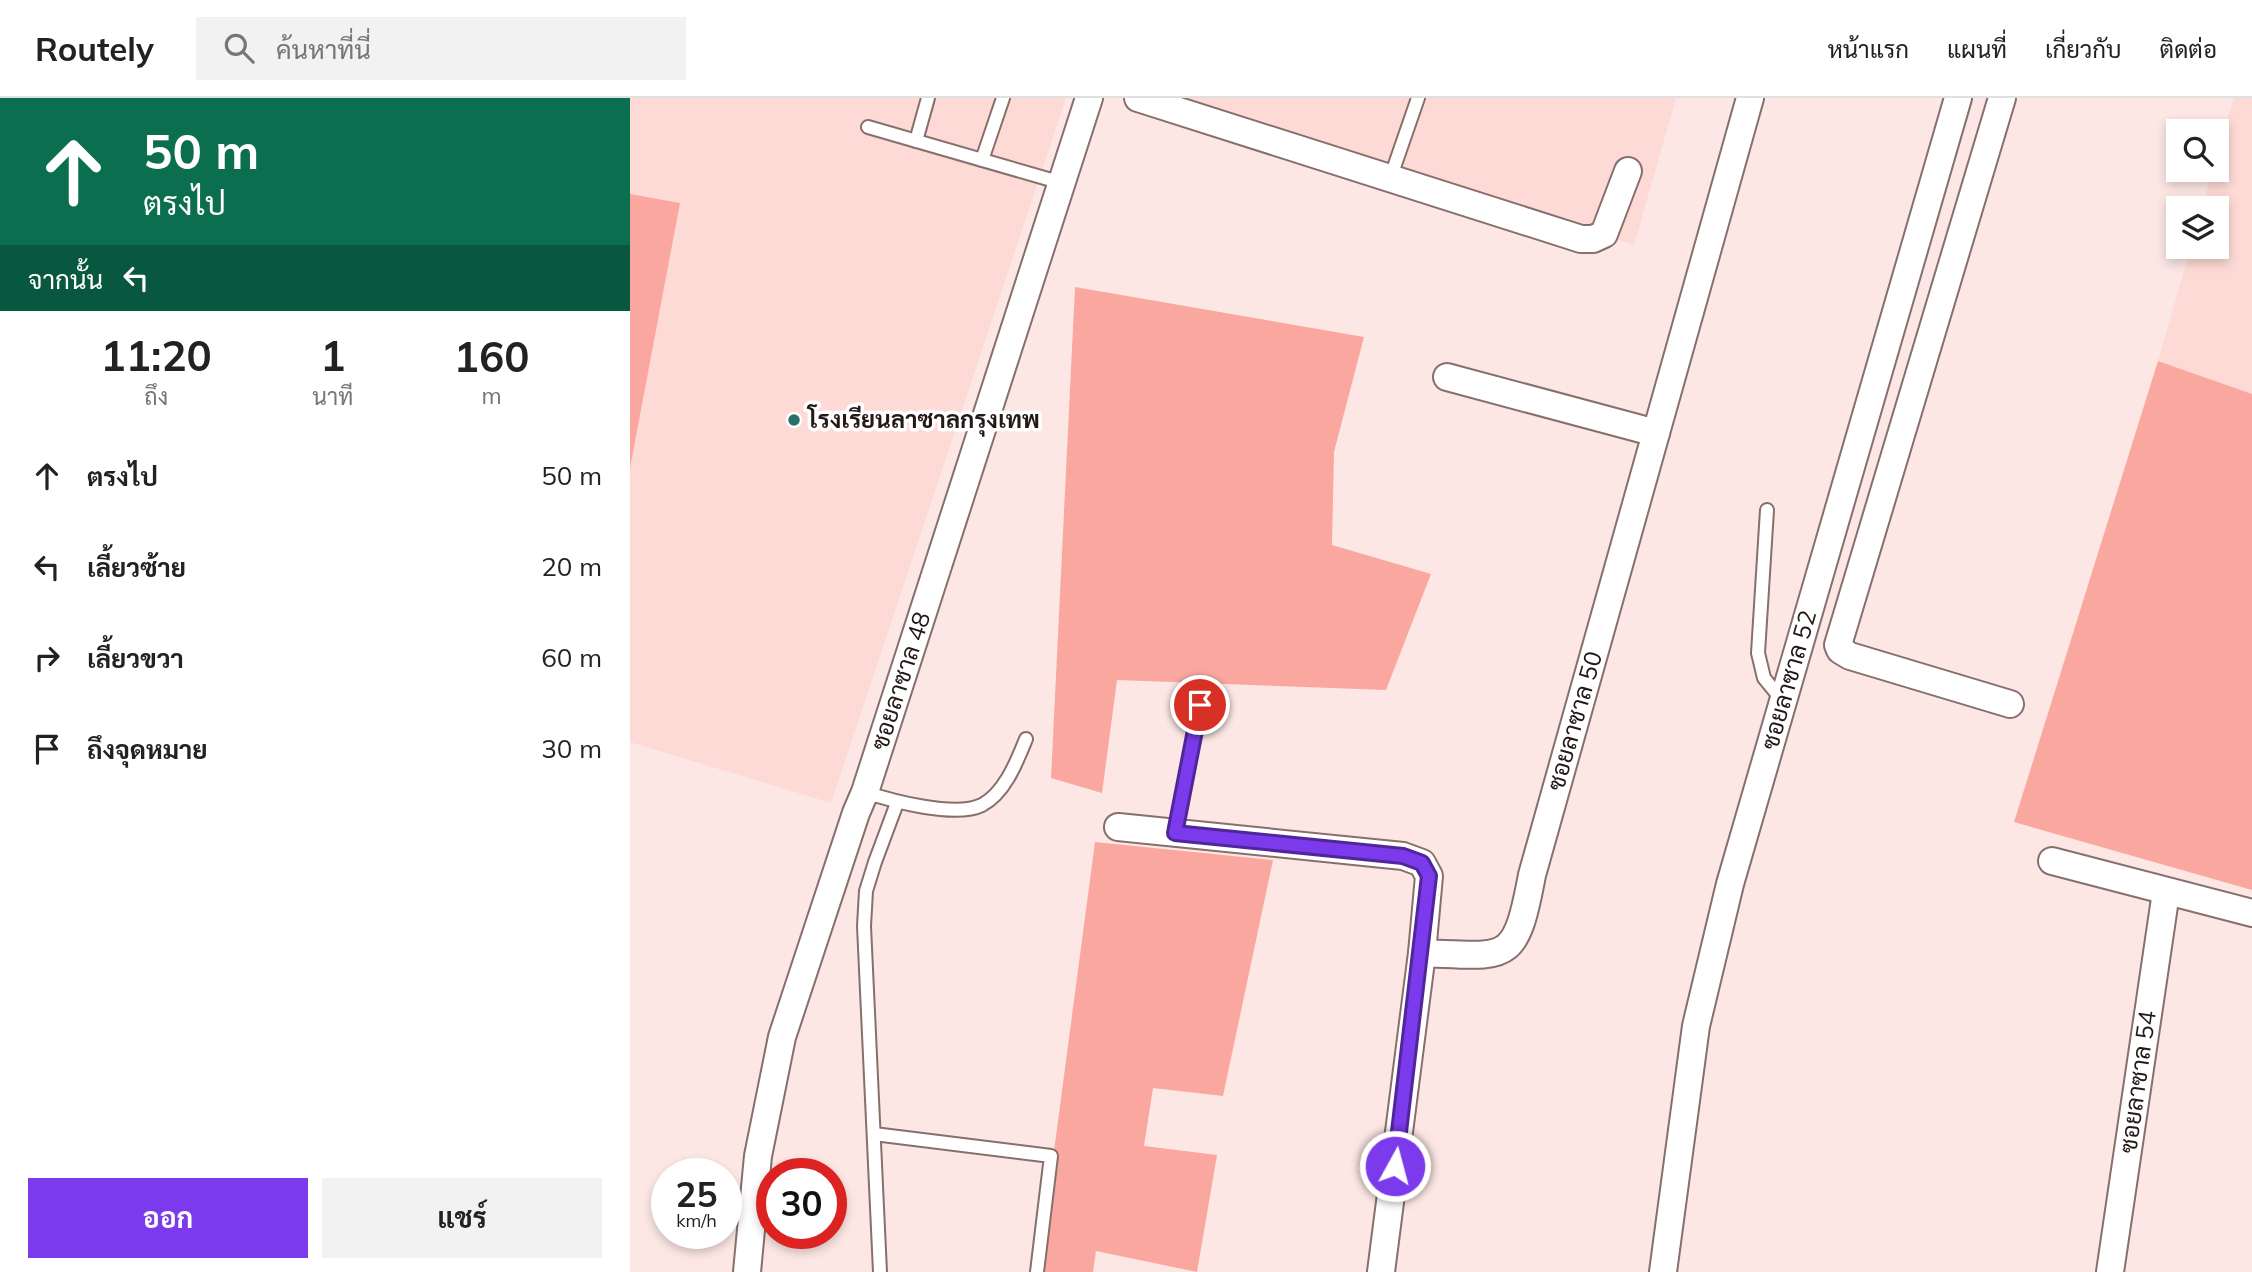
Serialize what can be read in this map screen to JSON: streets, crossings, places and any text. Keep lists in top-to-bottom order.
{
  "streets": {
    "street": [
      "ซอยลาซาล 52",
      "ซอยลาซาล 48",
      "ซอยลาซาล 50",
      "ซอยลาซาล 54"
    ]
  },
  "places": ["โรงเรียนลาซาลกรุงเทพ"],
  "page": {
    "header": "Routely",
    "search": "ค้นหาที่นี่",
    "nav": [
      "หน้าแรก",
      "แผนที่",
      "เกี่ยวกับ",
      "ติดต่อ"
    ],
    "turn": ["50 m", "ตรงไป"],
    "then": "จากนั้น",
    "eta": [
      "11:20",
      "ถึง",
      "1",
      "นาที",
      "160",
      "m"
    ],
    "list": [
      {
        "name": "ตรงไป",
        "value": "50 m"
      },
      {
        "name": "เลี้ยวซ้าย",
        "value": "20 m"
      },
      {
        "name": "เลี้ยวขวา",
        "value": "60 m"
      },
      {
        "name": "ถึงจุดหมาย",
        "value": "30 m"
      }
    ],
    "speed": "25 km/h",
    "limit": "30",
    "buttons": ["ออก", "แชร์"]
  }
}
